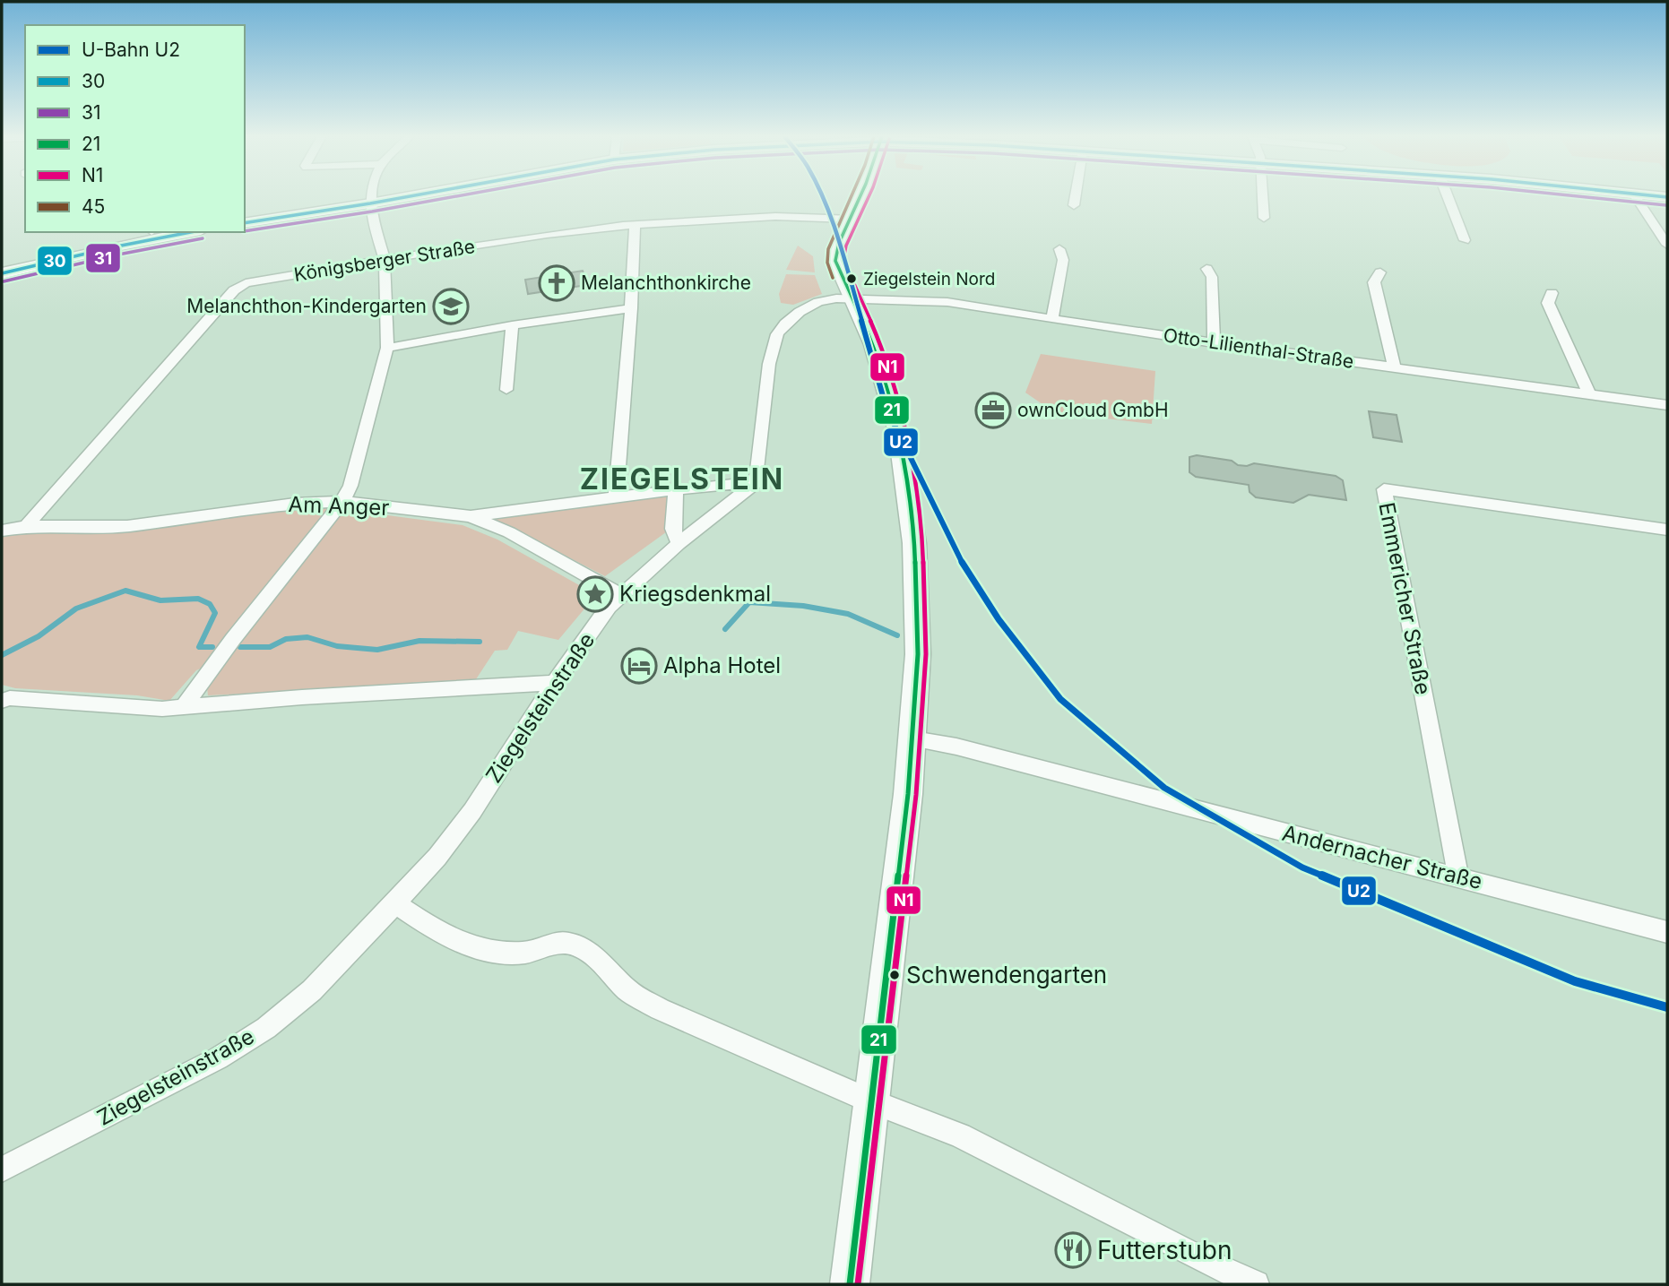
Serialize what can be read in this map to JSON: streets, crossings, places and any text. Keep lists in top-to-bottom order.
{
  "streets": {
    "street": [
      "Königsberger Straße",
      "Otto-Lilienthal-Straße",
      "Am Anger",
      "Emmericher Straße",
      "Ziegelsteinstraße",
      "Andernacher Straße"
    ]
  },
  "crossings": [
    ["Königsberger Straße", "Am Anger"],
    ["Am Anger", "Ziegelsteinstraße"],
    ["Emmericher Straße", "Andernacher Straße"]
  ],
  "districts": ["ZIEGELSTEIN"],
  "places": {
    "other": ["Ziegelstein Nord", "Schwendengarten"],
    "church": ["Melanchthonkirche"],
    "school or university": ["Melanchthon-Kindergarten"],
    "office": ["ownCloud GmbH"],
    "place": ["Kriegsdenkmal"],
    "hotel": ["Alpha Hotel"],
    "restaurant": ["Futterstubn"]
  },
  "lines": [
    "metro line U2",
    "transit line 30",
    "transit line 31",
    "transit line 21",
    "transit line N1",
    "transit line 45"
  ],
  "legend": [
    "U-Bahn U2",
    "30",
    "31",
    "21",
    "N1",
    "45"
  ]
}
